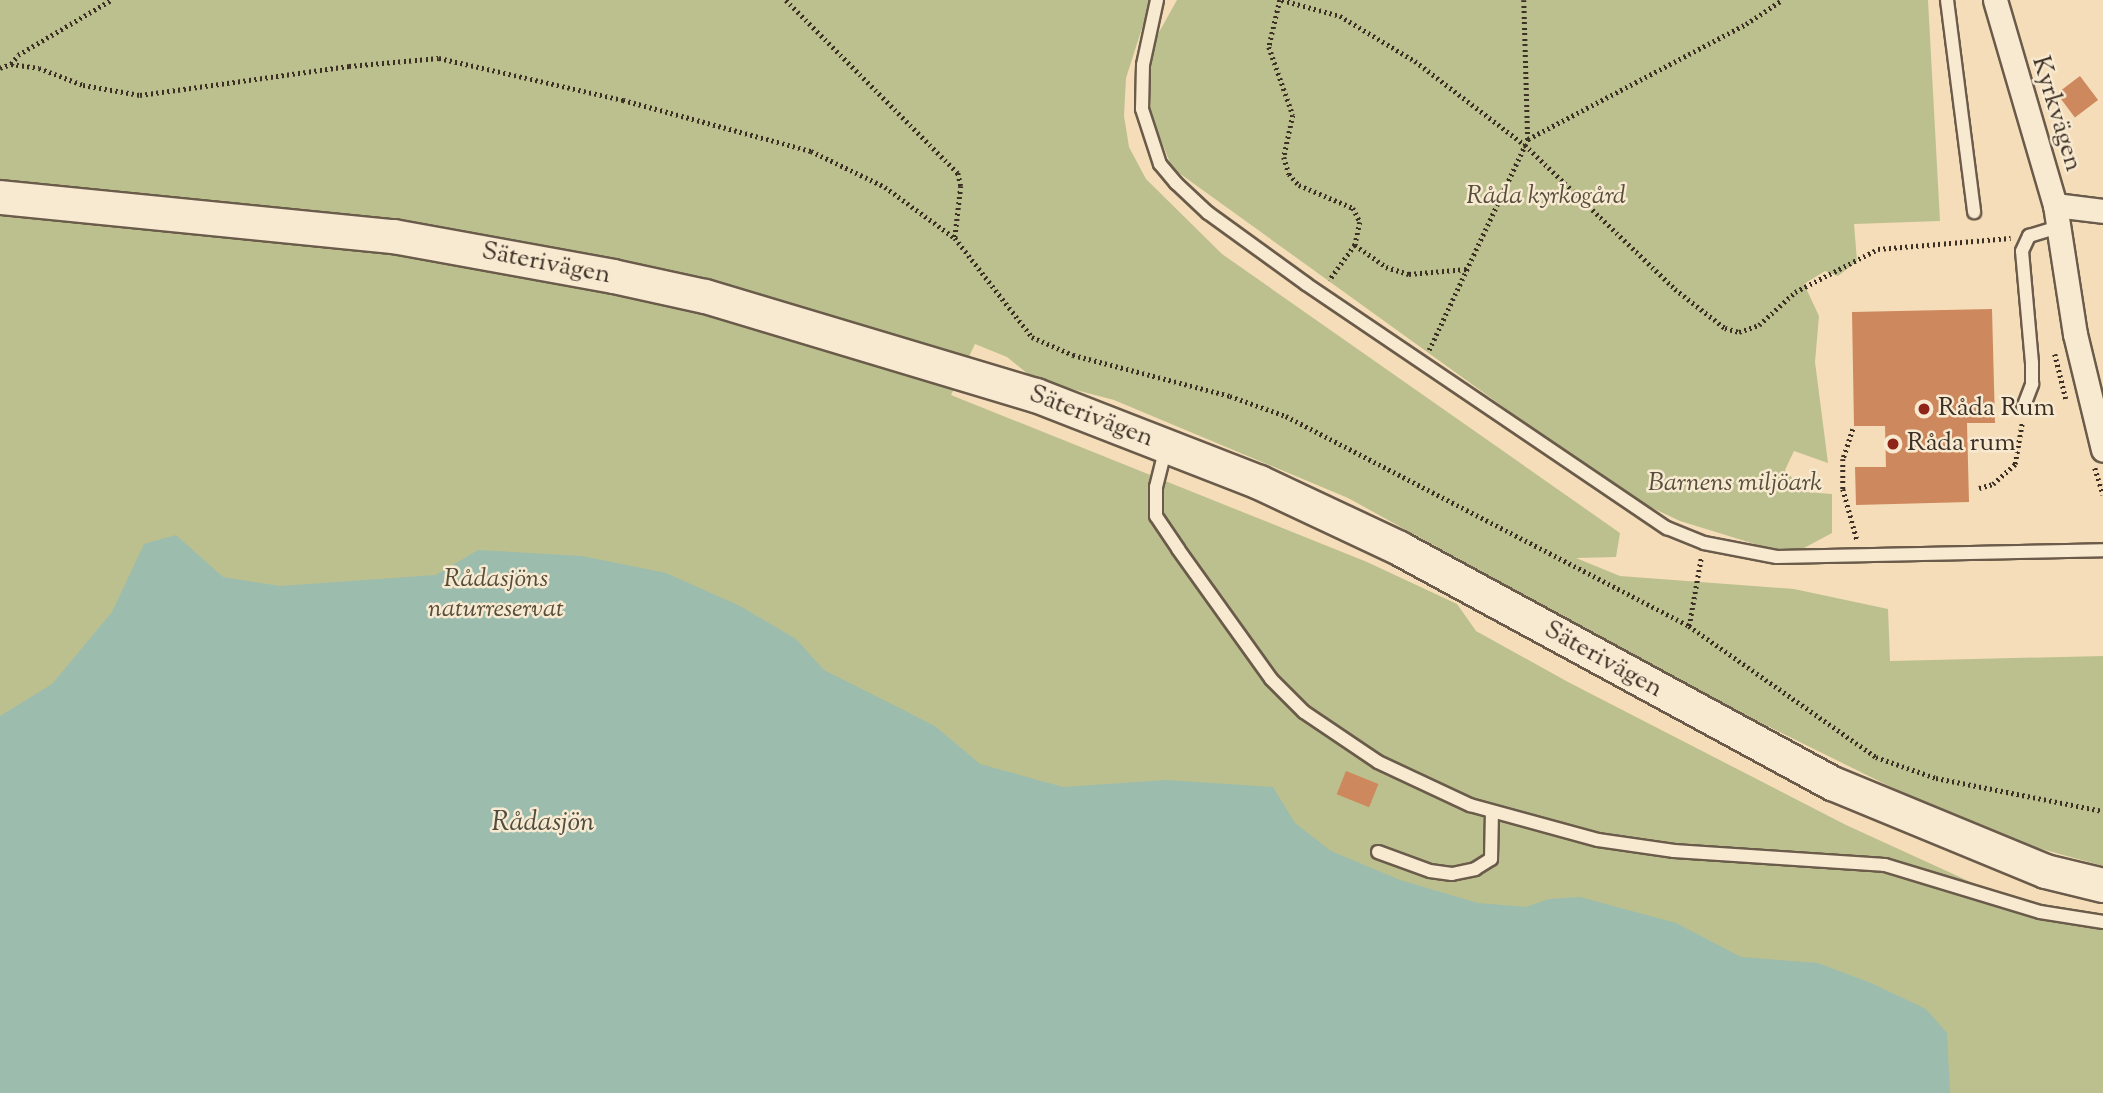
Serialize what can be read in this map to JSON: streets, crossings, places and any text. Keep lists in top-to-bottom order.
{
  "streets": {
    "street": ["Kyrkvägen", "Säterivägen"]
  },
  "water": ["Rådasjön"],
  "parks": ["Råda kyrkogård", "Barnens miljöark", "Rådasjöns naturreservat"],
  "places": ["Råda Rum", "Råda rum"]
}
